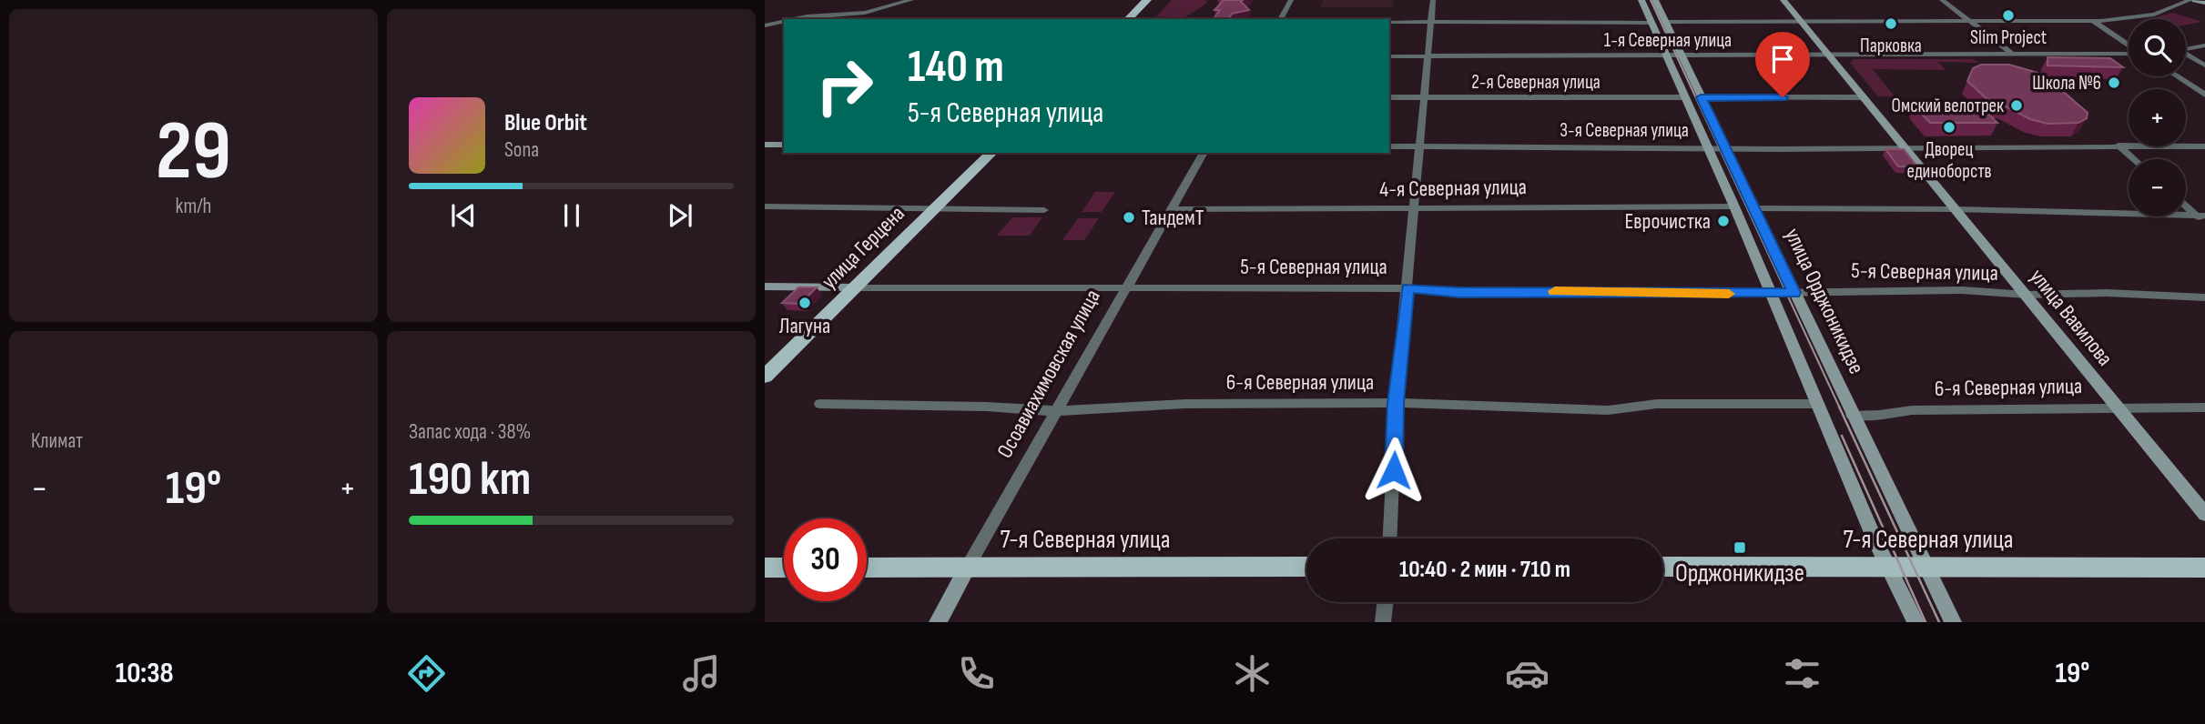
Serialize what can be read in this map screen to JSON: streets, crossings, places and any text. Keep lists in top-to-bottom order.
{
  "streets": {
    "main road": [
      "улица Герцена",
      "5-я Северная улица",
      "улица Орджоникидзе",
      "улица Вавилова",
      "Осоавиахимовская улица",
      "7-я Северная улица"
    ],
    "street": [
      "1-я Северная улица",
      "2-я Северная улица",
      "3-я Северная улица",
      "4-я Северная улица",
      "6-я Северная улица"
    ]
  },
  "crossings": [
    ["1-я Северная улица", "улица Орджоникидзе"],
    ["1-я Северная улица", "улица Вавилова"],
    ["2-я Северная улица", "улица Орджоникидзе"],
    ["3-я Северная улица", "улица Орджоникидзе"],
    ["3-я Северная улица", "улица Вавилова"],
    ["4-я Северная улица", "улица Орджоникидзе"],
    ["4-я Северная улица", "Осоавиахимовская улица"],
    ["улица Герцена", "5-я Северная улица"],
    ["5-я Северная улица", "улица Орджоникидзе"],
    ["5-я Северная улица", "улица Вавилова"],
    ["5-я Северная улица", "Осоавиахимовская улица"],
    ["улица Орджоникидзе", "6-я Северная улица"],
    ["улица Орджоникидзе", "7-я Северная улица"],
    ["улица Вавилова", "6-я Северная улица"],
    ["Осоавиахимовская улица", "6-я Северная улица"],
    ["Осоавиахимовская улица", "7-я Северная улица"]
  ],
  "places": {
    "other": [
      "Slim Project",
      "Парковка",
      "Школа №6",
      "Омский велотрек",
      "Дворец единоборств",
      "ТандемТ",
      "Еврочистка",
      "Лагуна"
    ],
    "transit": ["Орджоникидзе"]
  },
  "page": {
    "tile": [
      ["29", "km/h"],
      "Климат",
      ["Запас хода · 38%", "190 km"]
    ],
    "map_buttons": ["+", "−"],
    "turn": ["140 m", "5-я Северная улица"],
    "song": ["Blue Orbit", "Sona"],
    "heat": ["−", "19°", "+"],
    "limit": "30",
    "trip": "10:40 · 2 мин · 710 m",
    "tabs": ["10:38", "19°"]
  }
}
